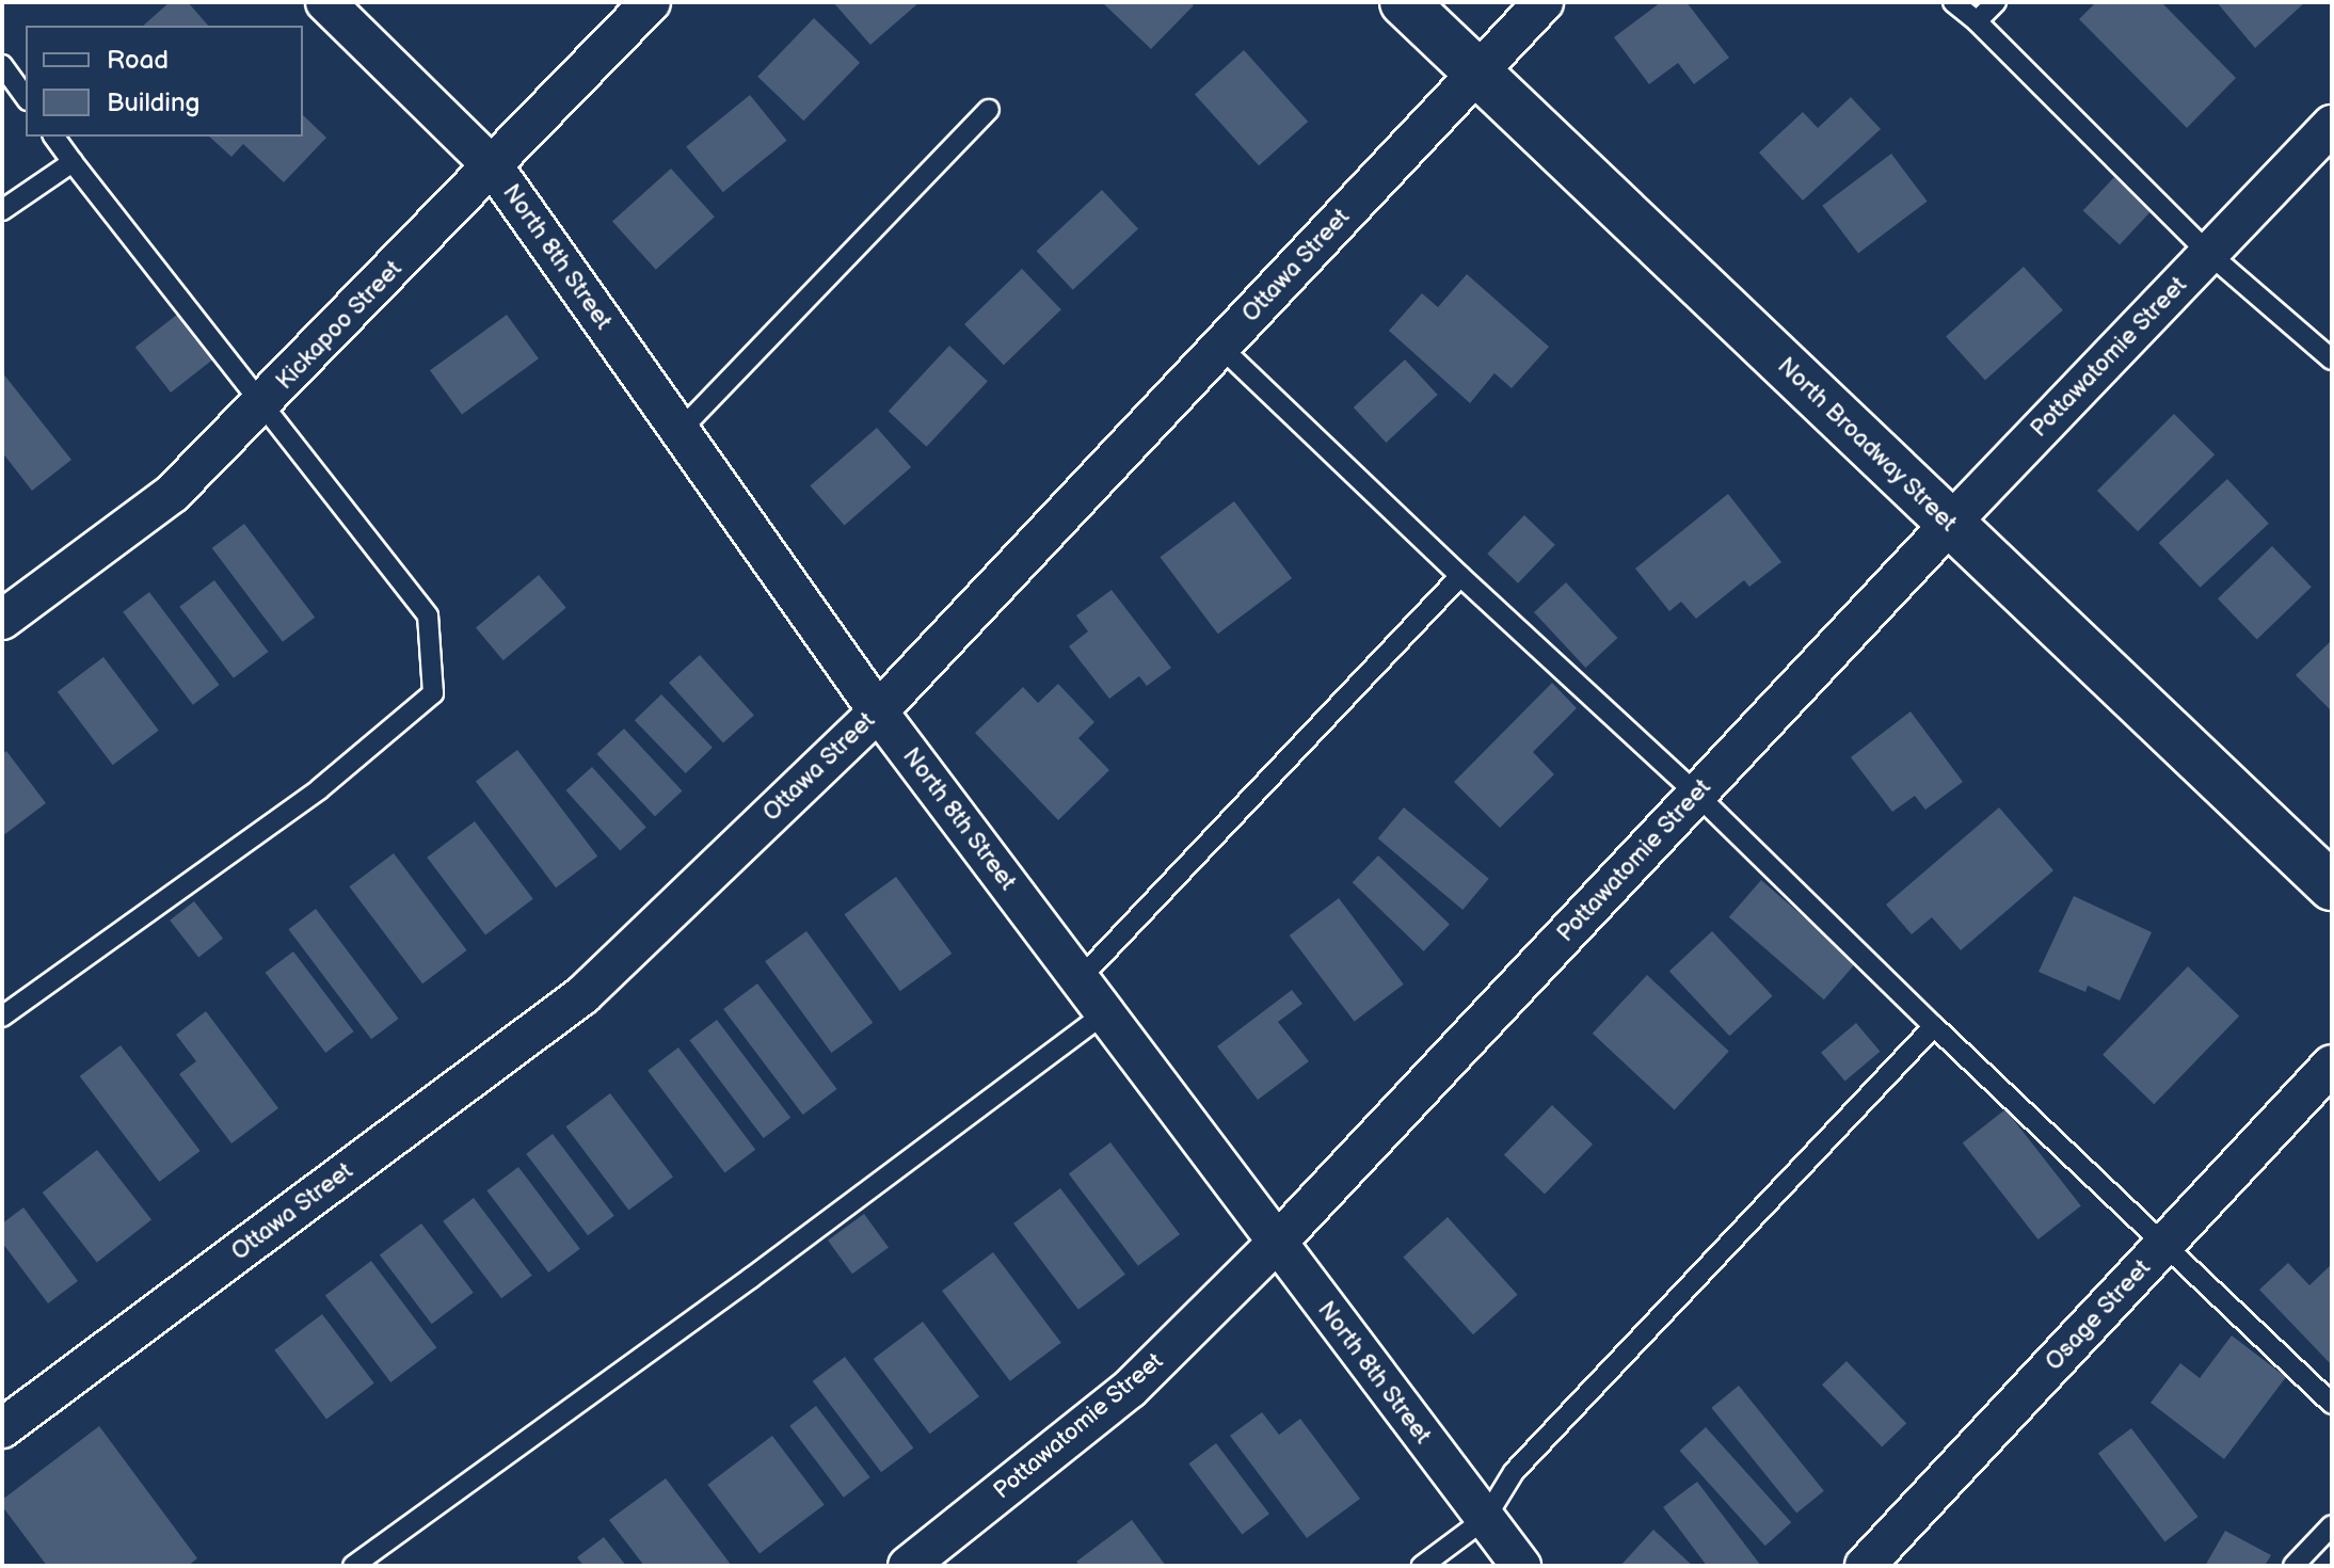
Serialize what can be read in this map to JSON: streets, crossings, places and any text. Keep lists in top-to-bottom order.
{
  "streets": {
    "street": [
      "North 8th Street",
      "Ottawa Street",
      "Kickapoo Street",
      "Pottawatomie Street",
      "North Broadway Street",
      "Osage Street"
    ]
  },
  "crossings": [
    ["North 8th Street", "Ottawa Street"],
    ["North 8th Street", "Kickapoo Street"],
    ["North 8th Street", "Pottawatomie Street"],
    ["Ottawa Street", "North Broadway Street"],
    ["Pottawatomie Street", "North Broadway Street"]
  ],
  "legend": ["Road", "Building"]
}
